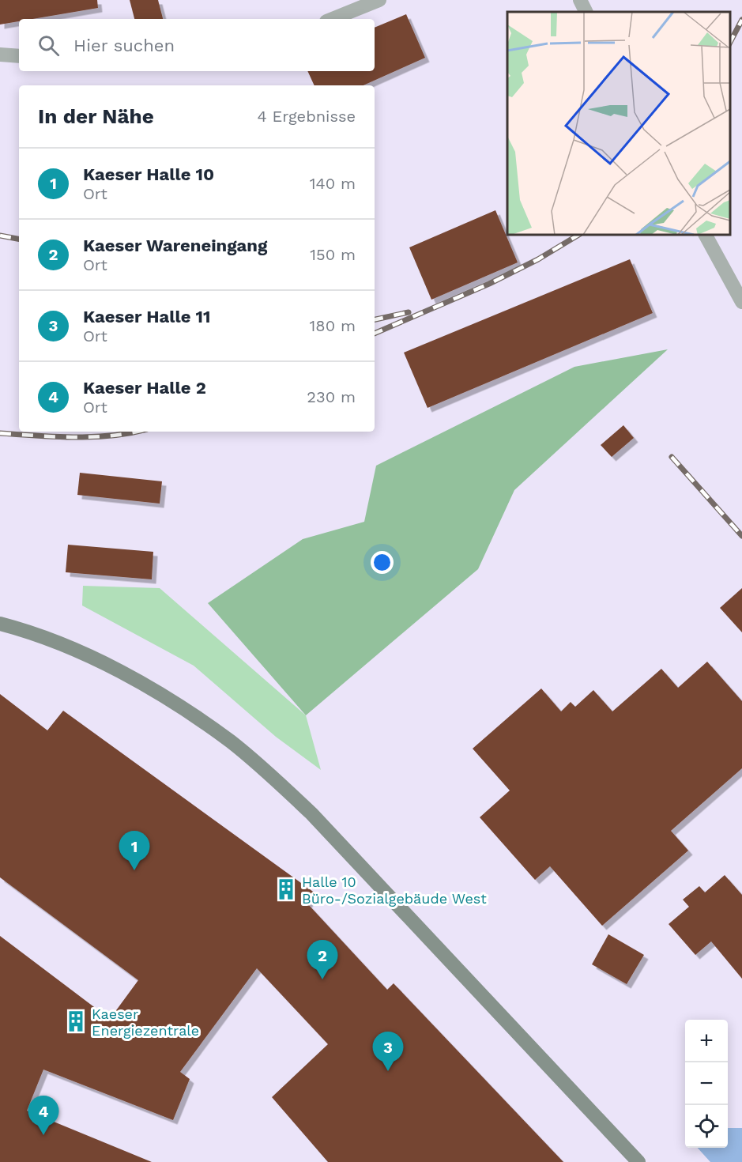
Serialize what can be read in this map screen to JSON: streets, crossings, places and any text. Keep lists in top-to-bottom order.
{
  "places": {
    "building": ["Halle 10 Büro-/Sozialgebäude West", "Kaeser Energiezentrale"]
  },
  "page": {
    "search": "Hier suchen",
    "heading": ["In der Nähe", "4 Ergebnisse"],
    "list": [
      {
        "mark": "1",
        "name": "Kaeser Halle 10",
        "note": "Ort",
        "value": "140 m"
      },
      {
        "mark": "2",
        "name": "Kaeser Wareneingang",
        "note": "Ort",
        "value": "150 m"
      },
      {
        "mark": "3",
        "name": "Kaeser Halle 11",
        "note": "Ort",
        "value": "180 m"
      },
      {
        "mark": "4",
        "name": "Kaeser Halle 2",
        "note": "Ort",
        "value": "230 m"
      }
    ],
    "pins": [
      "1",
      "2",
      "3",
      "4"
    ],
    "map_buttons": ["+", "−"]
  }
}
